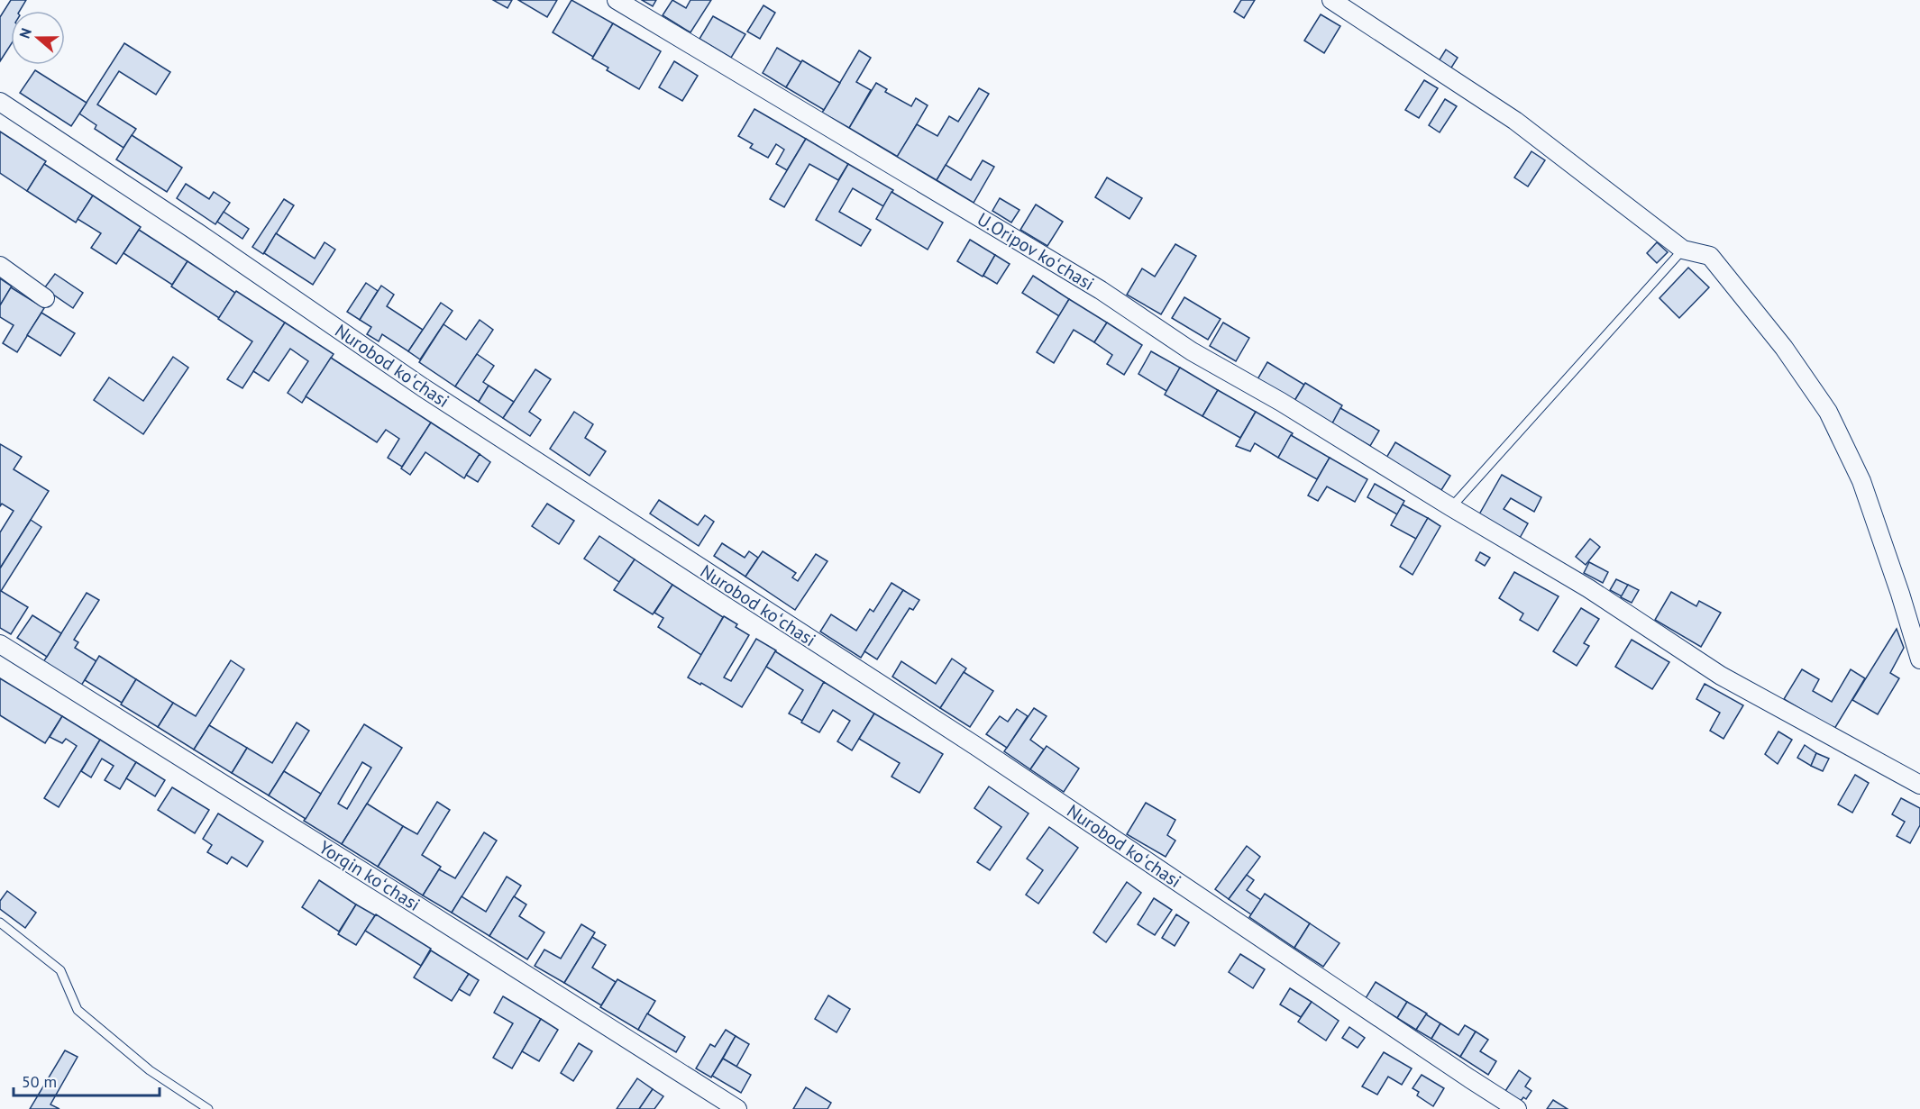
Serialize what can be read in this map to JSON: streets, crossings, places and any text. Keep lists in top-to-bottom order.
{
  "streets": {
    "street": ["U.Oripov koʻchasi", "Nurobod koʻchasi", "Yorqin koʻchasi"]
  },
  "scale_bar": "50 m",
  "north": "left"
}
